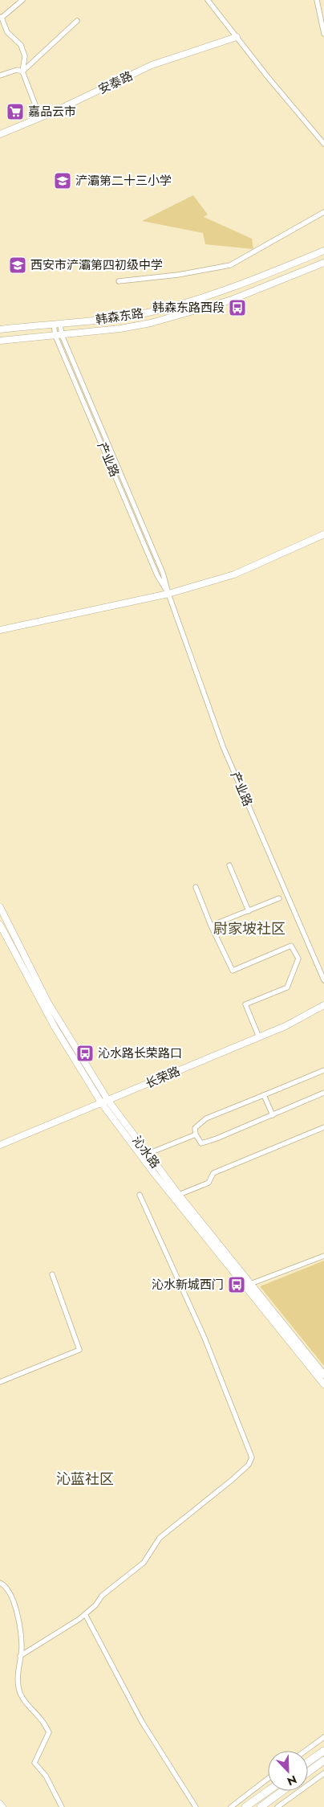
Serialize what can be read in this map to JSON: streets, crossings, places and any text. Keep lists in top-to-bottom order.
{
  "streets": {
    "main road": [
      "安泰路",
      "韩森东路",
      "长荣路",
      "沁水路"
    ],
    "street": ["产业路"]
  },
  "crossings": [
    ["韩森东路", "产业路"],
    ["长荣路", "沁水路"]
  ],
  "districts": ["尉家坡社区", "沁蓝社区"],
  "places": {
    "supermarket": ["嘉品云市"],
    "school or university": ["浐灞第二十三小学", "西安市浐灞第四初级中学"],
    "bus stop": ["韩森东路西段", "沁水路长荣路口", "沁水新城西门"]
  },
  "north": "bottom right"
}
